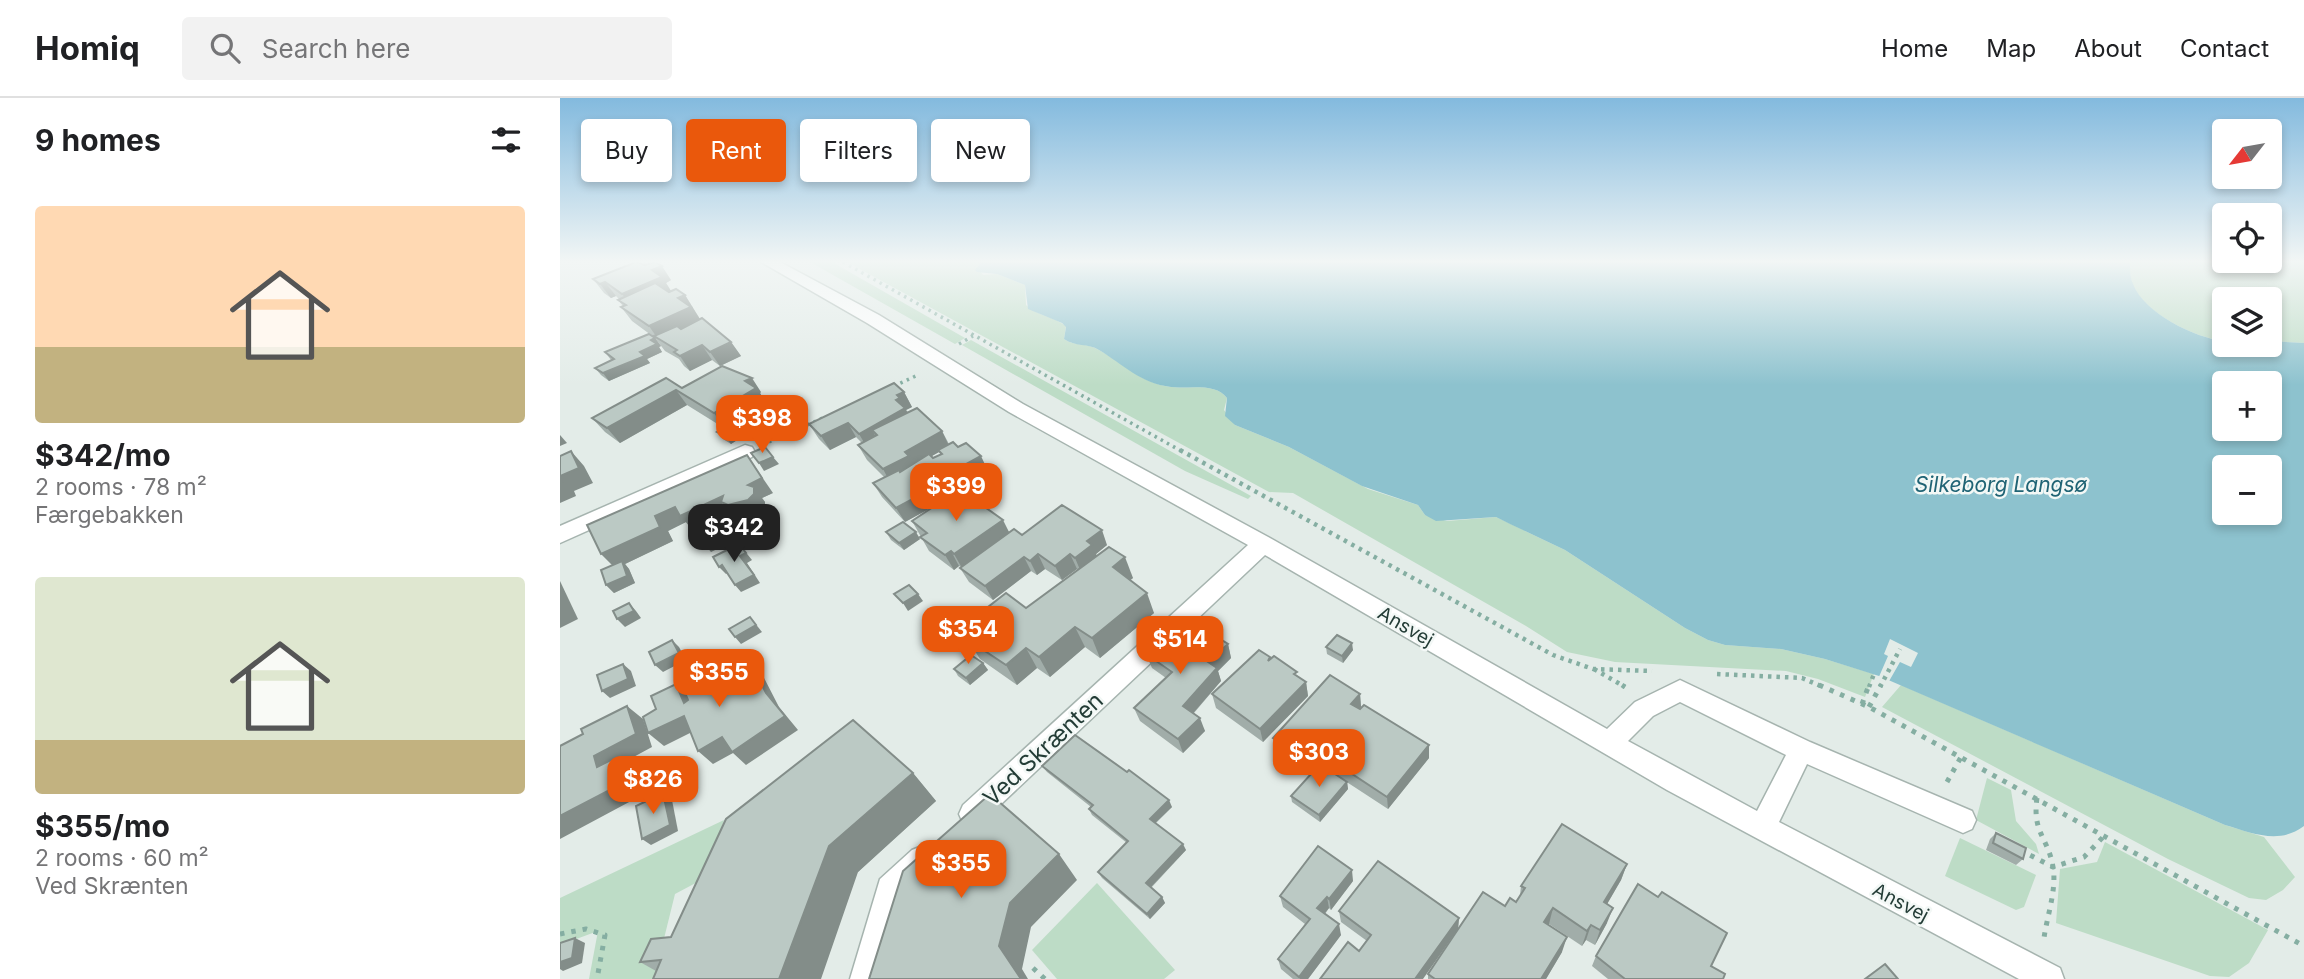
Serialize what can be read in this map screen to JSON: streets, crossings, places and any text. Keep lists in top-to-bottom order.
{
  "streets": {
    "street": ["Ansvej", "Ved Skrænten"]
  },
  "crossings": [
    ["Ansvej", "Ved Skrænten"]
  ],
  "water": ["Silkeborg Langsø"],
  "north": "bottom left",
  "page": {
    "header": "Homiq",
    "search": "Search here",
    "nav": [
      "Home",
      "Map",
      "About",
      "Contact"
    ],
    "heading": "9 homes",
    "map_buttons": ["+", "−"],
    "chip": [
      "Buy",
      "Rent",
      "Filters",
      "New"
    ],
    "list": [
      {
        "name": "$342/mo",
        "note": "2 rooms · 78 m² · Færgebakken"
      },
      {
        "name": "$355/mo",
        "note": "2 rooms · 60 m² · Ved Skrænten"
      }
    ],
    "price": [
      "$398",
      "$399",
      "$342",
      "$354",
      "$514",
      "$355",
      "$303",
      "$826",
      "$355"
    ]
  }
}
